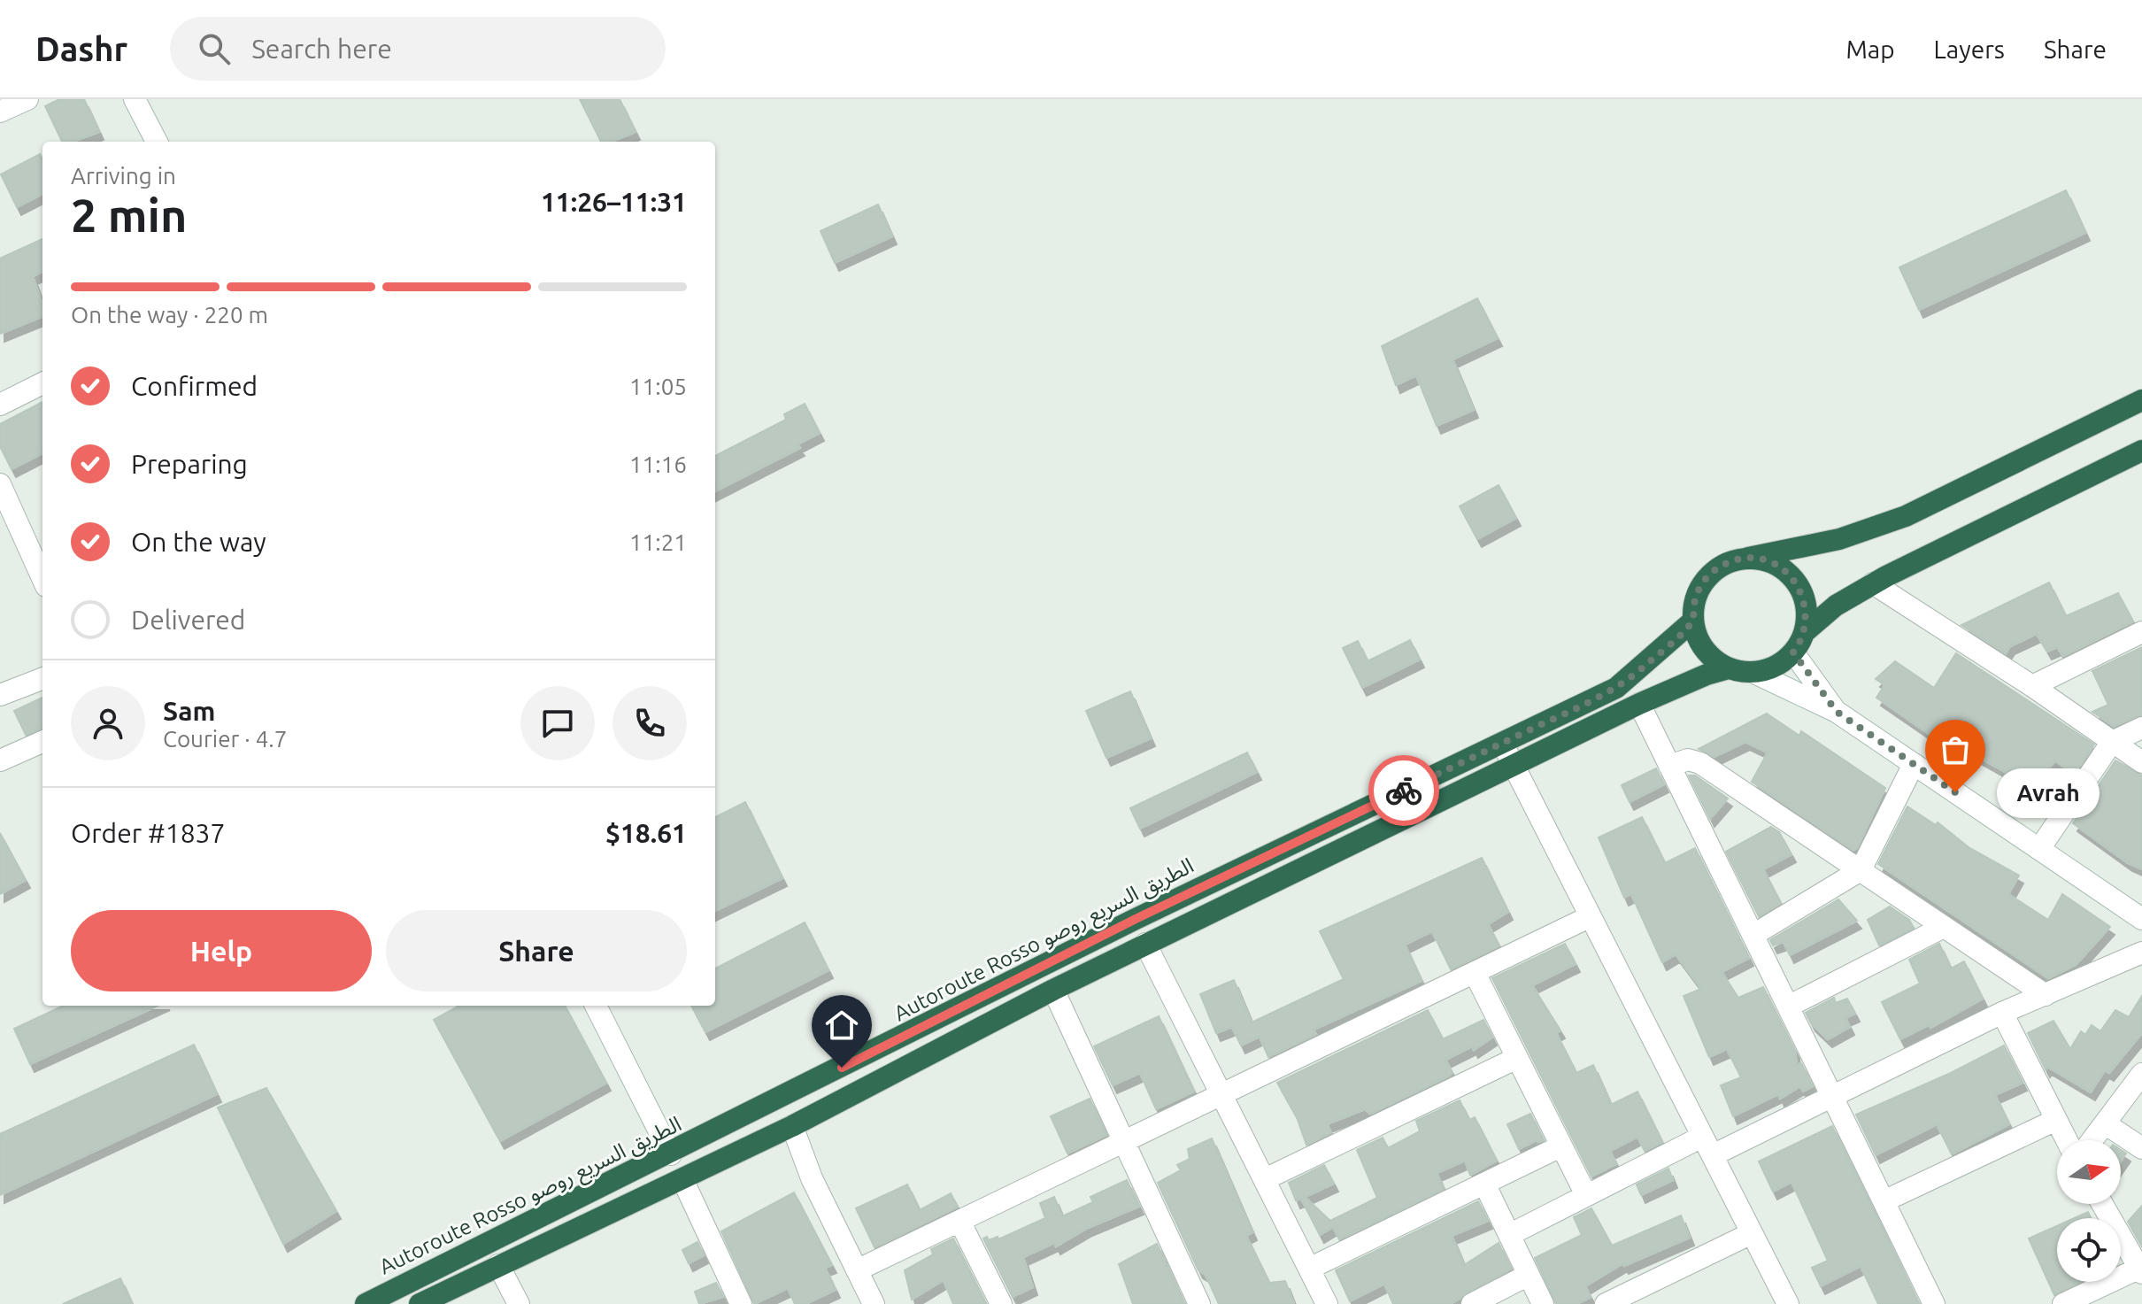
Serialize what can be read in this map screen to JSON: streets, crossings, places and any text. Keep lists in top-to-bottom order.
{
  "streets": {
    "highway": ["Autoroute Rosso الطريق السريع روصو"]
  },
  "places": ["Avrah"],
  "north": "right",
  "page": {
    "header": "Dashr",
    "search": "Search here",
    "nav": ["Map", "Layers", "Share"],
    "heading": ["2 min", "Arriving in", "11:26–11:31"],
    "panel": [
      "Sam",
      "Courier · 4.7",
      "Order #1837",
      "$18.61"
    ],
    "bar": "On the way · 220 m",
    "list": [
      ["Confirmed", "11:05"],
      ["Preparing", "11:16"],
      ["On the way", "11:21"],
      "Delivered"
    ],
    "bubble": "Avrah",
    "buttons": ["Help", "Share"]
  }
}
